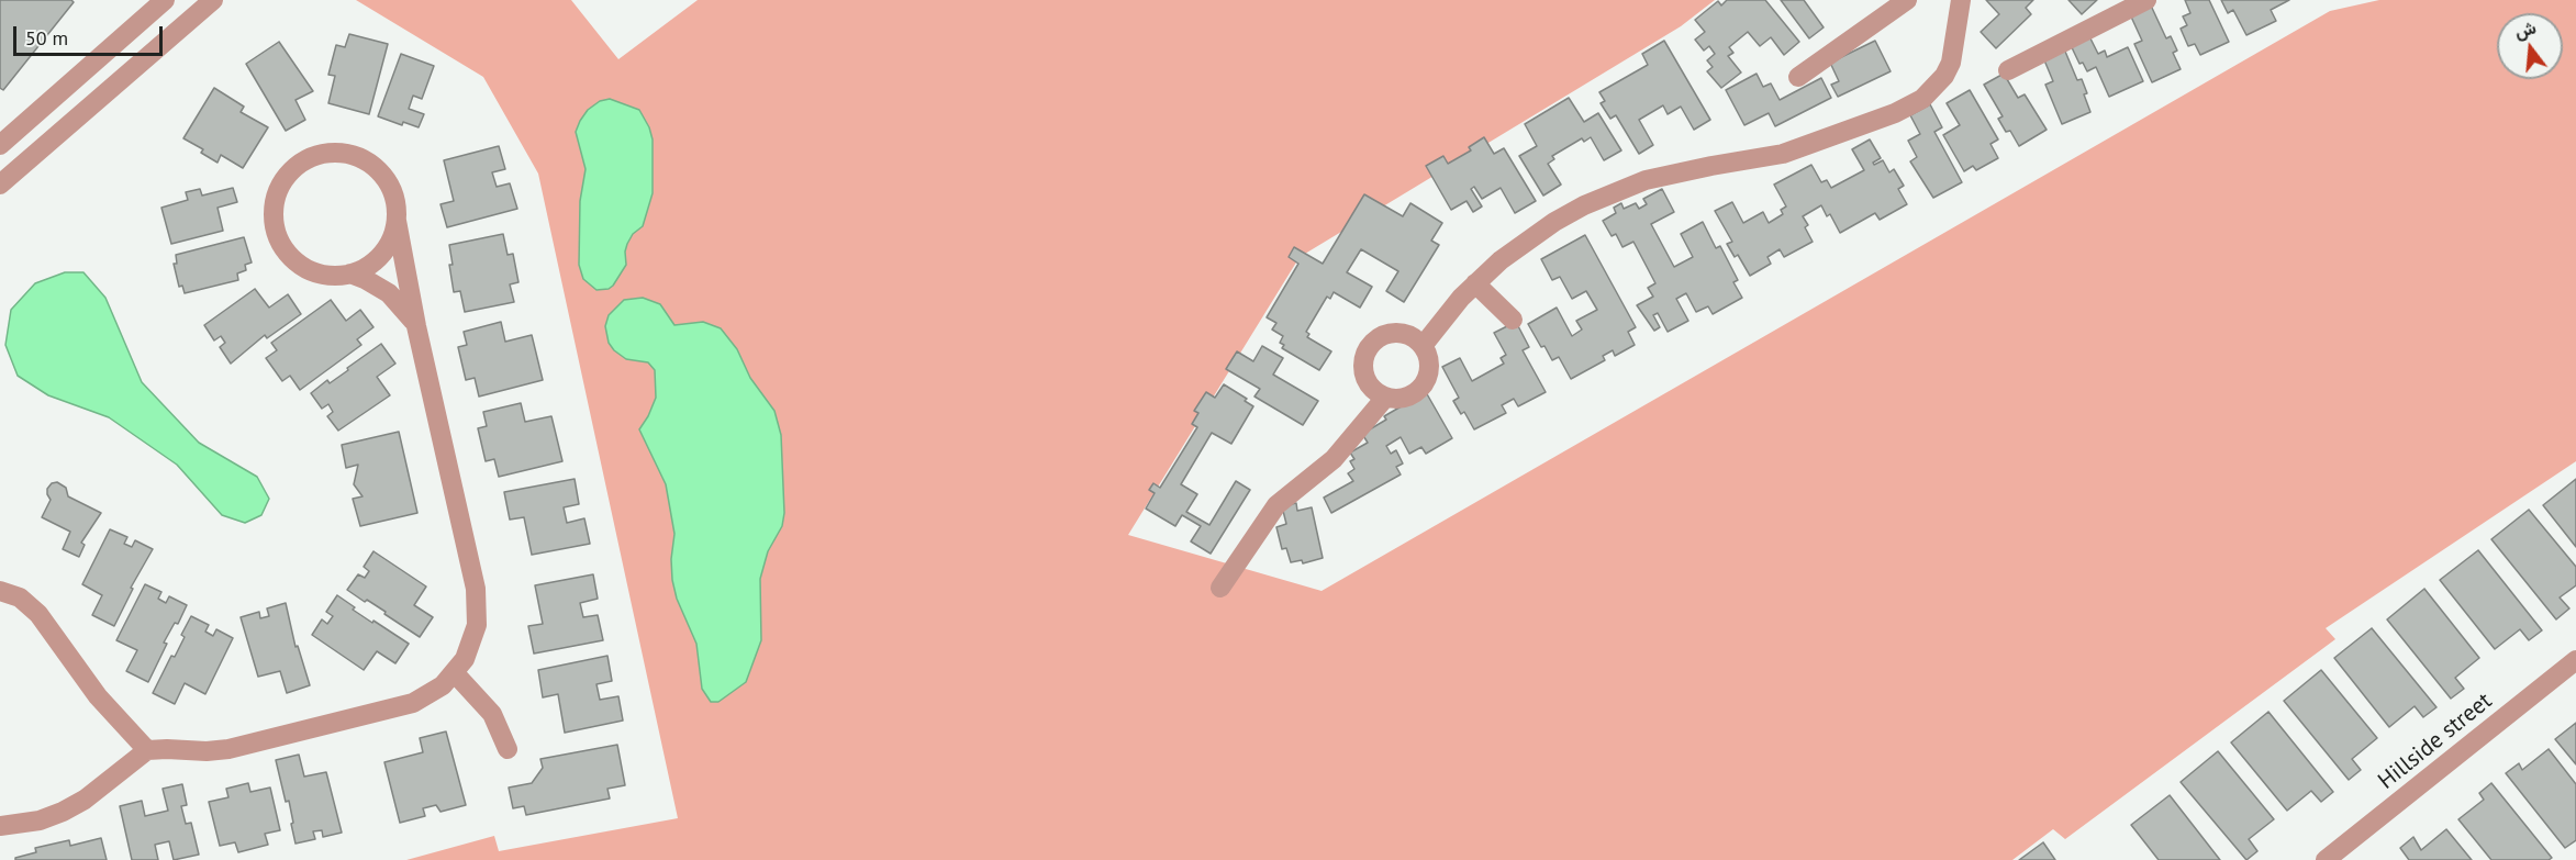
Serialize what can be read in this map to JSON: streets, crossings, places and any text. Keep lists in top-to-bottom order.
{
  "streets": {
    "street": ["Hillside street"]
  },
  "scale_bar": "50 m",
  "north": "top"
}
